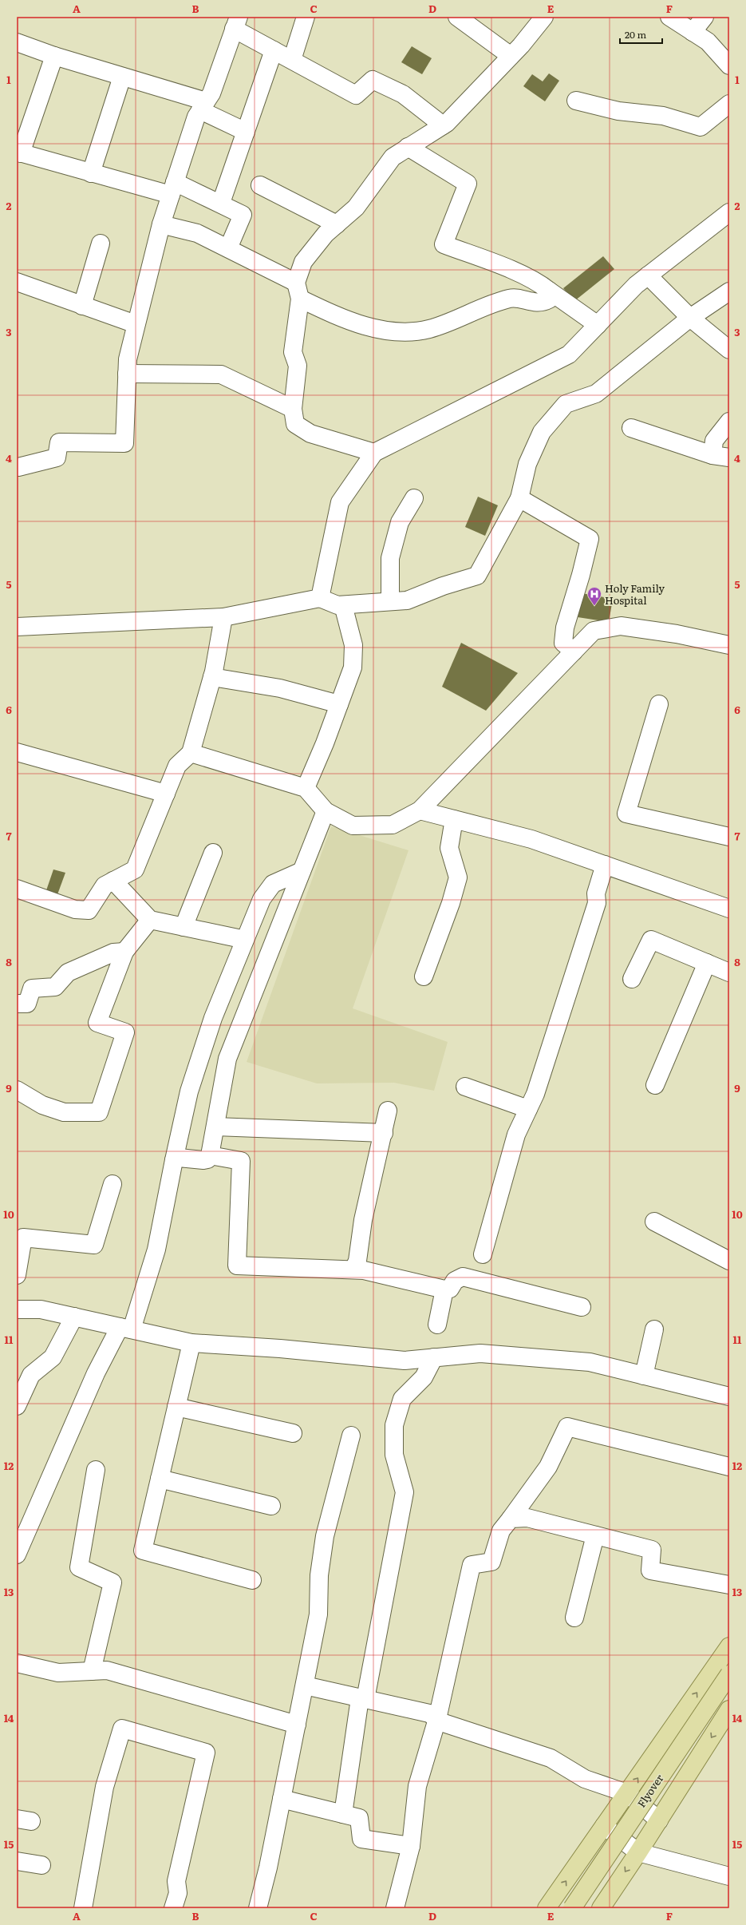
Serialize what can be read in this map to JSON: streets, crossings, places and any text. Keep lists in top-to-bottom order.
{
  "streets": {
    "main road": ["Flyover"]
  },
  "places": {
    "hospital": ["Holy Family Hospital"]
  },
  "scale_bar": "20 m",
  "grid": {
    "columns": [
      "A",
      "B",
      "C",
      "D",
      "E",
      "F"
    ],
    "rows": [
      "1",
      "2",
      "3",
      "4",
      "5",
      "6",
      "7",
      "8",
      "9",
      "10",
      "11",
      "12",
      "13",
      "14",
      "15"
    ]
  }
}
